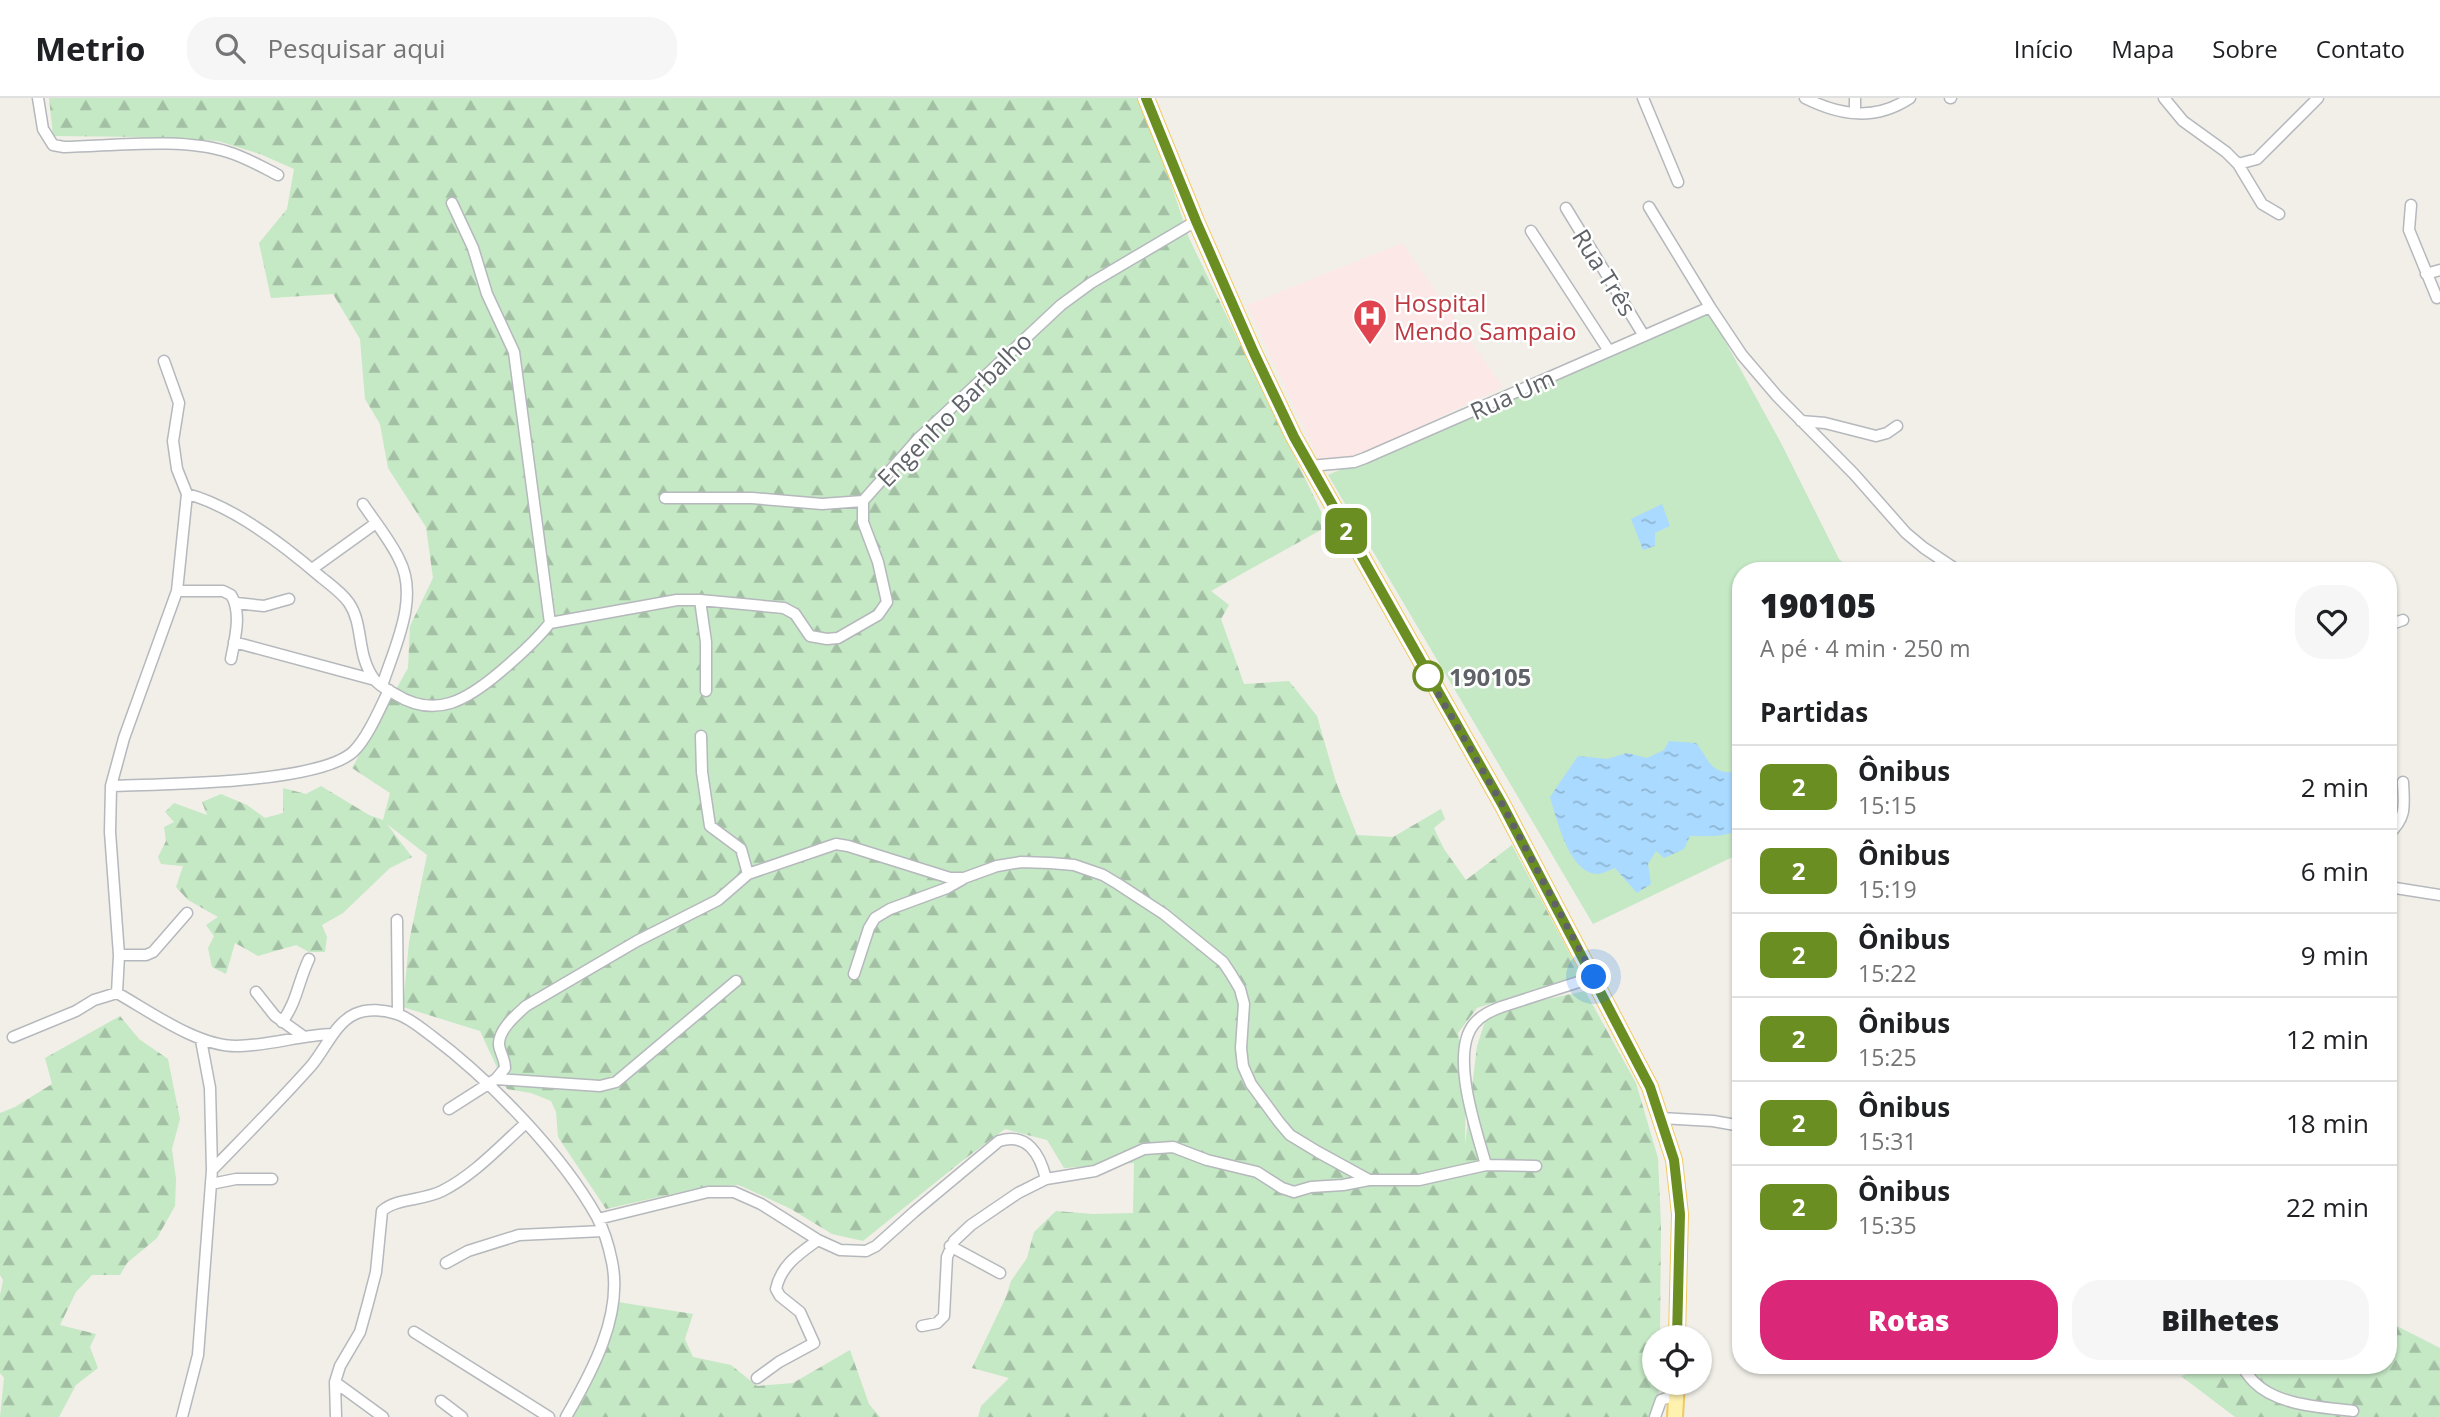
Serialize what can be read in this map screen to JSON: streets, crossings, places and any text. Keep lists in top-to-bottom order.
{
  "streets": {
    "street": ["Rua Três", "Rua Um", "Engenho Barbalho"]
  },
  "crossings": [
    ["Rua Três", "Rua Um"]
  ],
  "places": {
    "hospital": ["Hospital Mendo Sampaio"],
    "other": ["190105"]
  },
  "lines": ["bus line 2"],
  "page": {
    "header": "Metrio",
    "search": "Pesquisar aqui",
    "nav": [
      "Início",
      "Mapa",
      "Sobre",
      "Contato"
    ],
    "on_map": "2",
    "heading": [
      ["190105", "A pé · 4 min · 250 m"],
      "Partidas"
    ],
    "list": [
      {
        "mark": "2",
        "name": "Ônibus",
        "note": "15:15",
        "value": "2 min"
      },
      {
        "mark": "2",
        "name": "Ônibus",
        "note": "15:19",
        "value": "6 min"
      },
      {
        "mark": "2",
        "name": "Ônibus",
        "note": "15:22",
        "value": "9 min"
      },
      {
        "mark": "2",
        "name": "Ônibus",
        "note": "15:25",
        "value": "12 min"
      },
      {
        "mark": "2",
        "name": "Ônibus",
        "note": "15:31",
        "value": "18 min"
      },
      {
        "mark": "2",
        "name": "Ônibus",
        "note": "15:35",
        "value": "22 min"
      }
    ],
    "buttons": ["Rotas", "Bilhetes"]
  }
}
